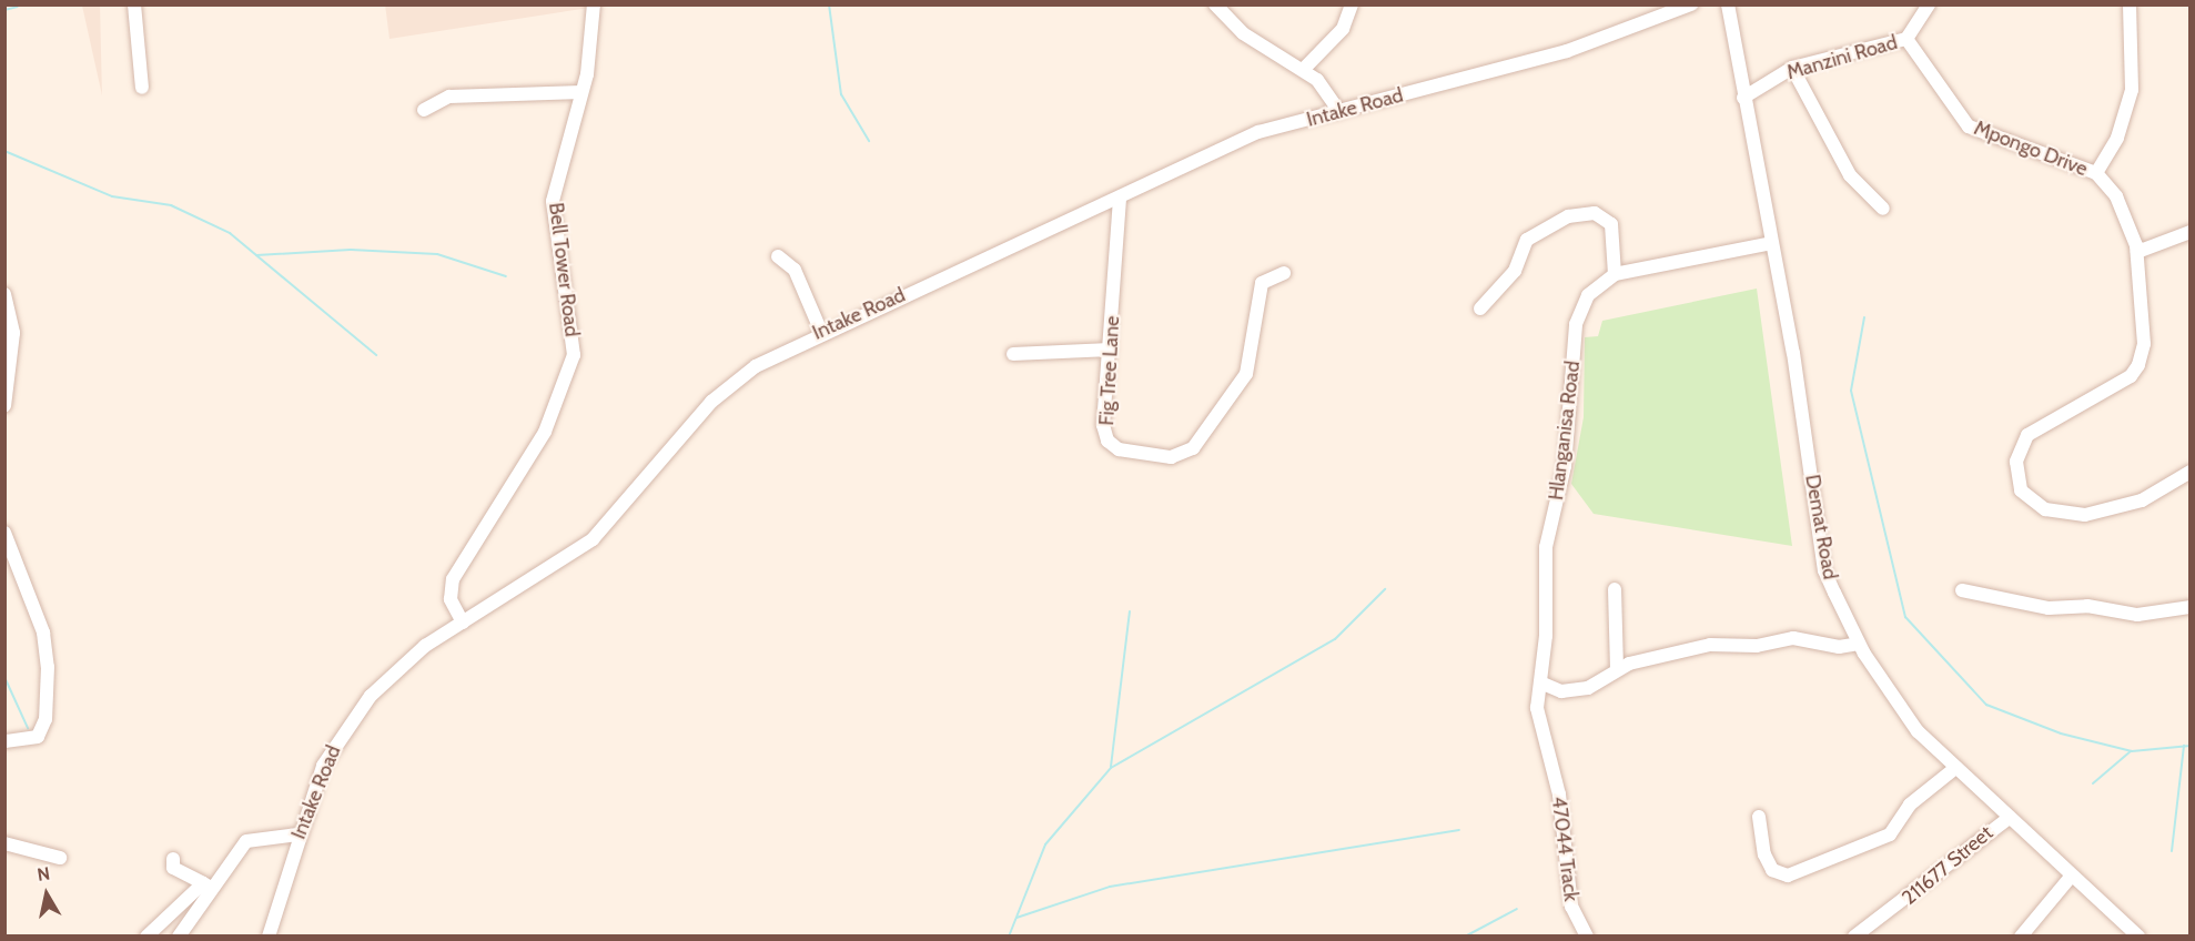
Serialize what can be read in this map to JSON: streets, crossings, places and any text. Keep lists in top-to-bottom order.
{
  "streets": {
    "street": [
      "Manzini Road",
      "Intake Road",
      "Mpongo Drive",
      "Bell Tower Road",
      "Fig Tree Lane",
      "Hlanganisa Road",
      "Demat Road",
      "47044 Track",
      "211677 Street"
    ]
  },
  "crossings": [
    ["Manzini Road", "Mpongo Drive"],
    ["Manzini Road", "Demat Road"],
    ["Intake Road", "Bell Tower Road"],
    ["Intake Road", "Fig Tree Lane"],
    ["Hlanganisa Road", "Demat Road"],
    ["Hlanganisa Road", "47044 Track"],
    ["Demat Road", "211677 Street"]
  ],
  "north": "top"
}
